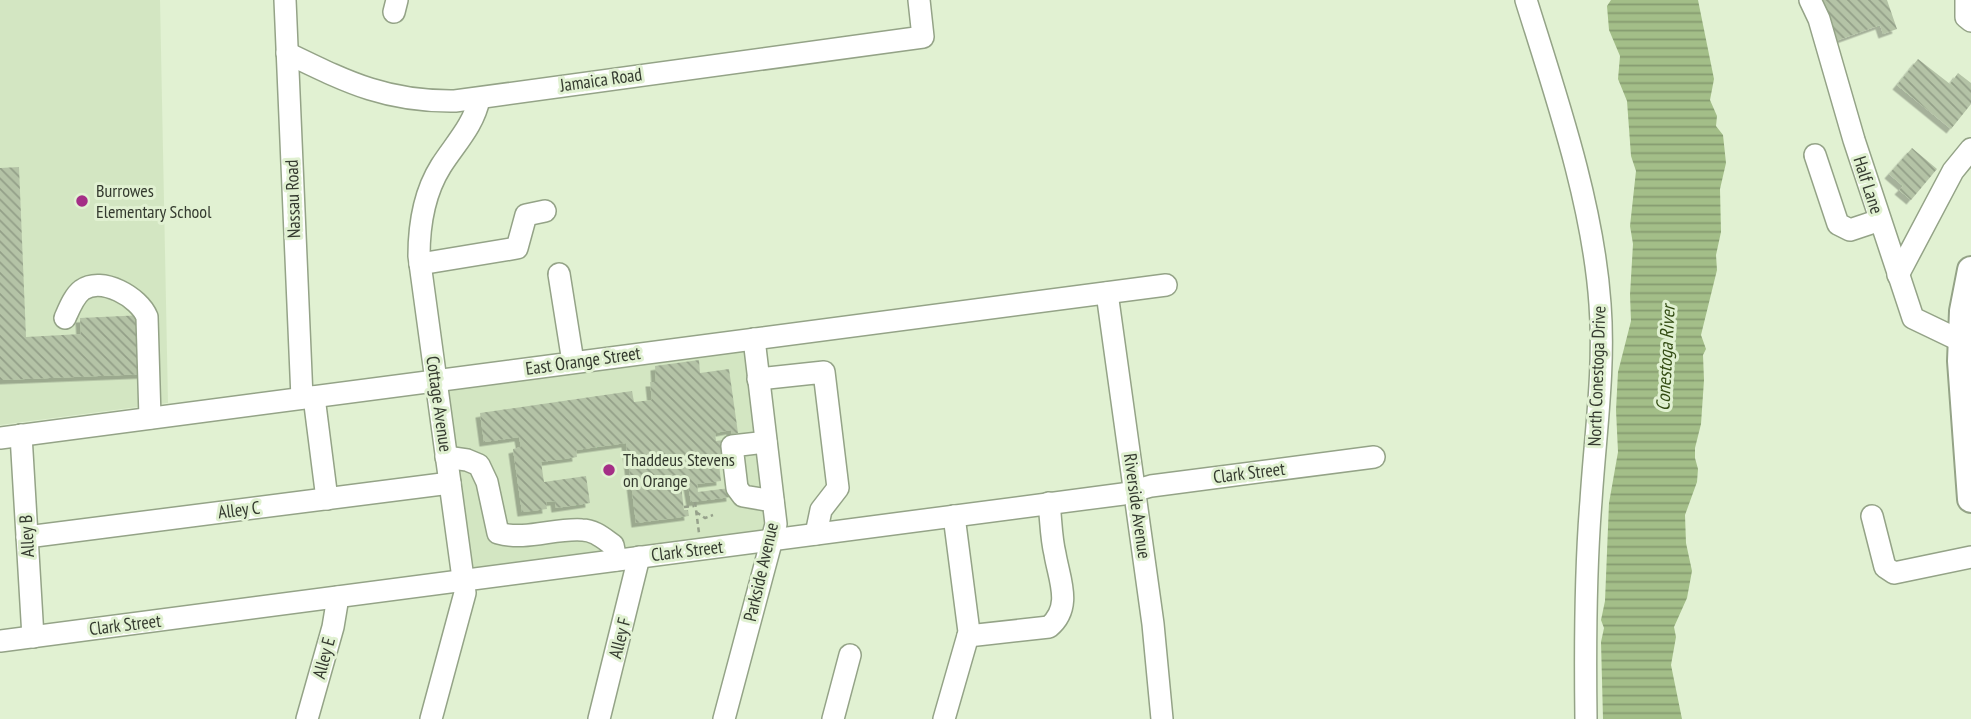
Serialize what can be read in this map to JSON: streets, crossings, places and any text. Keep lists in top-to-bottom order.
{
  "streets": {
    "street": [
      "Jamaica Road",
      "Half Lane",
      "Nassau Road",
      "East Orange Street",
      "North Conestoga Drive",
      "Cottage Avenue",
      "Clark Street",
      "Riverside Avenue",
      "Alley C",
      "Alley B",
      "Parkside Avenue",
      "Alley F",
      "Alley E"
    ]
  },
  "crossings": [
    ["Jamaica Road", "Nassau Road"],
    ["Jamaica Road", "Cottage Avenue"],
    ["Nassau Road", "East Orange Street"],
    ["Nassau Road", "Alley C"],
    ["East Orange Street", "Cottage Avenue"],
    ["East Orange Street", "Riverside Avenue"],
    ["East Orange Street", "Alley B"],
    ["East Orange Street", "Parkside Avenue"],
    ["Cottage Avenue", "Clark Street"],
    ["Cottage Avenue", "Alley C"],
    ["Clark Street", "Riverside Avenue"],
    ["Clark Street", "Alley B"],
    ["Clark Street", "Parkside Avenue"],
    ["Clark Street", "Alley F"],
    ["Clark Street", "Alley E"],
    ["Alley C", "Alley B"]
  ],
  "water": ["Conestoga River"],
  "places": ["Burrowes Elementary School", "Thaddeus Stevens on Orange"]
}
